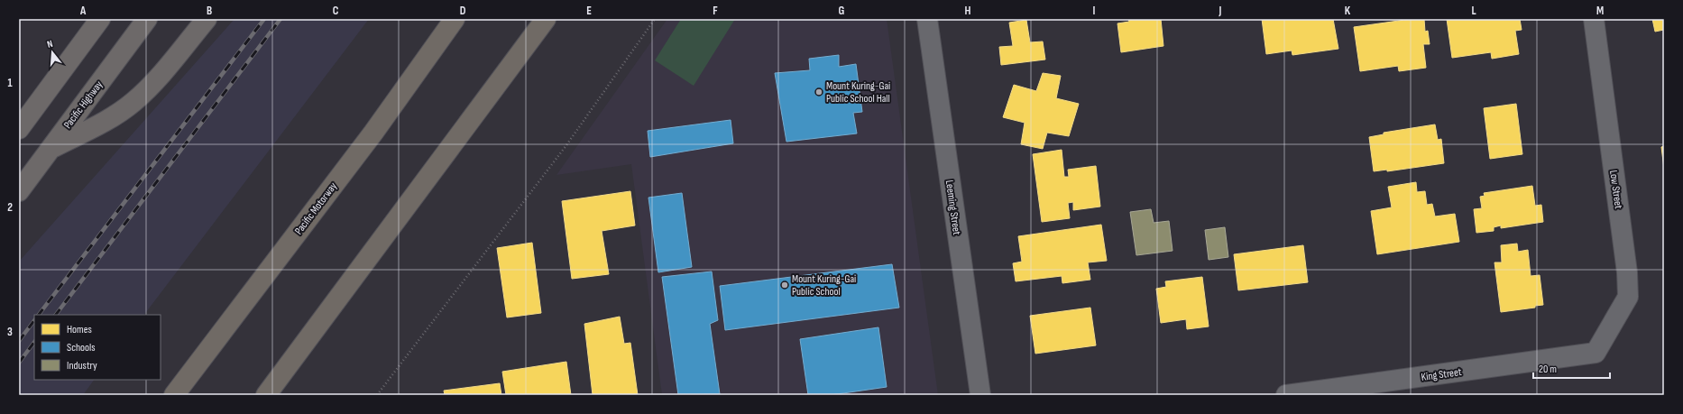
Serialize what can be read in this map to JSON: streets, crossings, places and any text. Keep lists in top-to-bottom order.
{
  "streets": {
    "highway": ["Pacific Motorway"],
    "main road": ["Pacific Highway"],
    "street": ["Low Street", "Leeming Street", "King Street"]
  },
  "crossings": [
    ["Low Street", "King Street"]
  ],
  "places": ["Mount Kuring-Gai Public School Hall", "Mount Kuring-Gai Public School"],
  "legend": ["Homes", "Schools", "Industry"],
  "scale_bar": "20 m",
  "north": "top",
  "grid": {
    "columns": [
      "A",
      "B",
      "C",
      "D",
      "E",
      "F",
      "G",
      "H",
      "I",
      "J",
      "K",
      "L",
      "M"
    ],
    "rows": ["1", "2", "3"]
  }
}
